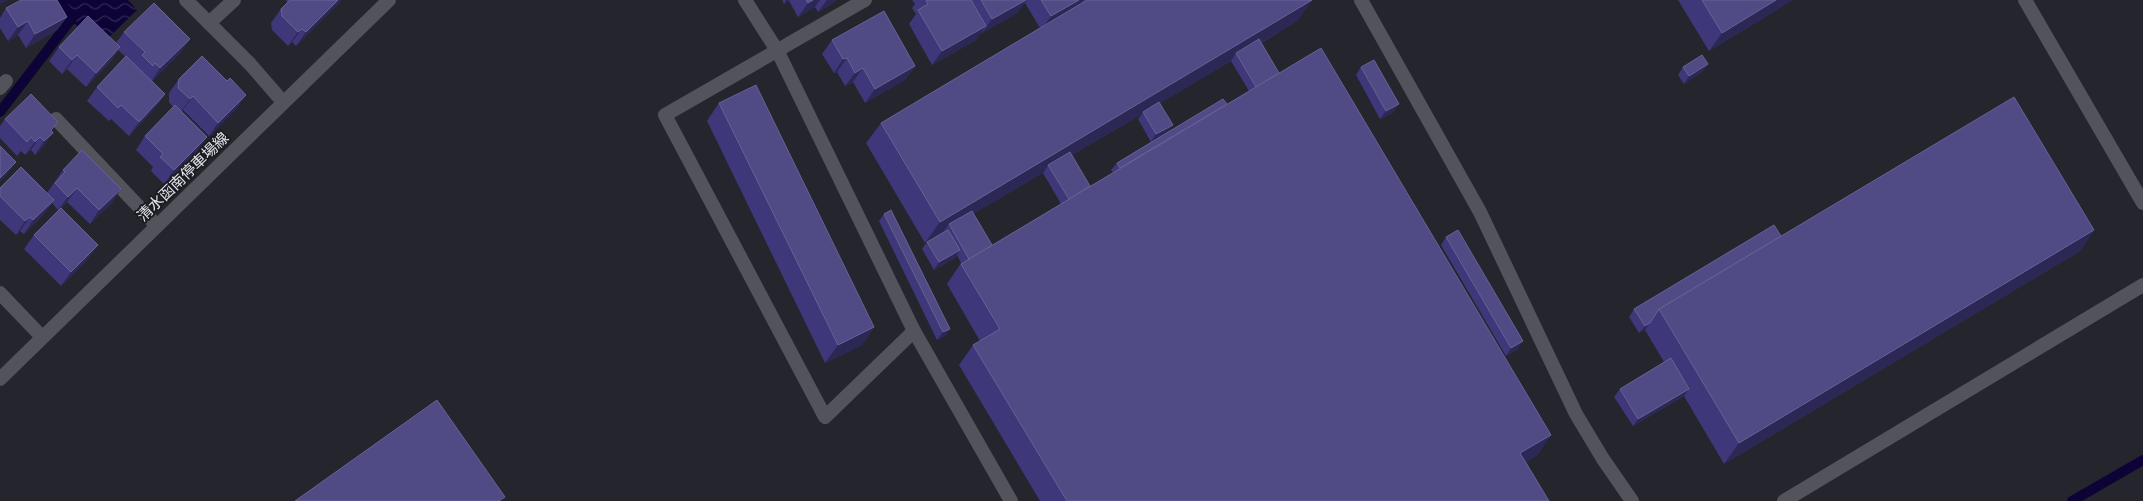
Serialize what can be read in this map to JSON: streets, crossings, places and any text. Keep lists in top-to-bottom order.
{
  "streets": {
    "street": ["清水函南停車場線"]
  }
}
